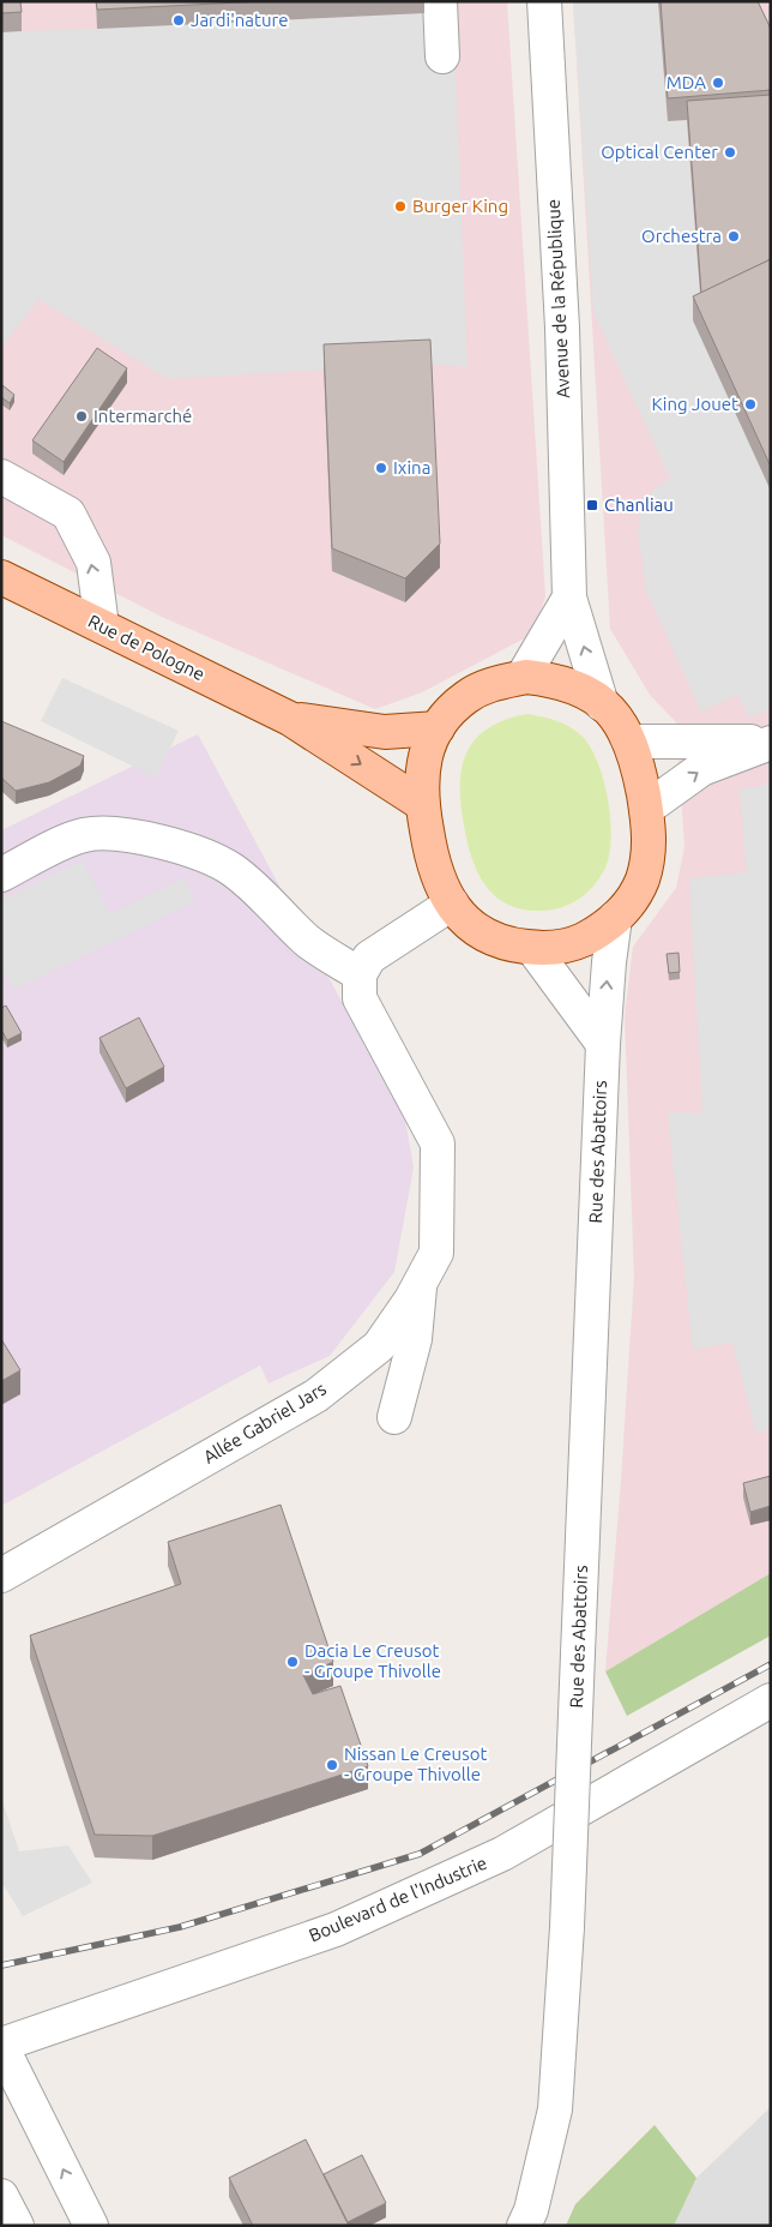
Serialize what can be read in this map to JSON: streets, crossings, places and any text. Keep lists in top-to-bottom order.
{
  "streets": {
    "main road": ["Rue de Pologne"],
    "street": [
      "Avenue de la République",
      "Rue des Abattoirs",
      "Allée Gabriel Jars",
      "Boulevard de l'Industrie"
    ]
  },
  "places": {
    "other": [
      "Jardi'nature",
      "MDA",
      "Optical Center",
      "Burger King",
      "Orchestra",
      "King Jouet",
      "Intermarché",
      "Ixina",
      "Dacia Le Creusot - Groupe Thivolle",
      "Nissan Le Creusot - Groupe Thivolle"
    ],
    "transit": ["Chanliau"]
  }
}
